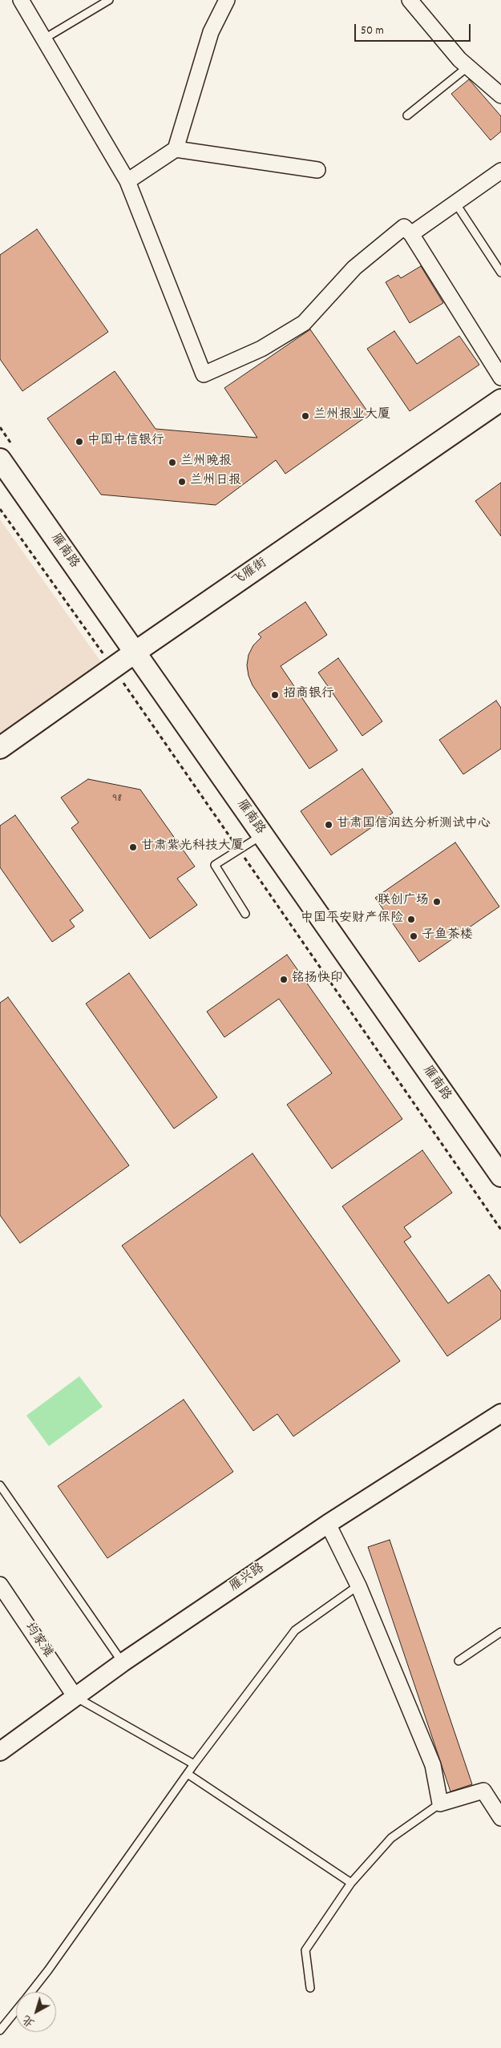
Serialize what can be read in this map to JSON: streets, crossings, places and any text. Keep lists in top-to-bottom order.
{
  "streets": {
    "main road": ["雁南路", "飞雁街"],
    "street": ["雁兴路", "均家滩"]
  },
  "crossings": [
    ["雁南路", "飞雁街"],
    ["雁兴路", "均家滩"]
  ],
  "places": [
    "兰州报业大厦",
    "中国中信银行",
    "兰州晚报",
    "兰州日报",
    "招商银行",
    "甘肃国信润达分析测试中心",
    "甘肃紫光科技大厦",
    "联创广场",
    "中国平安财产保险",
    "子鱼茶楼",
    "铭扬快印"
  ],
  "house_numbers": ["98"],
  "scale_bar": "50 m",
  "north": "bottom left"
}
